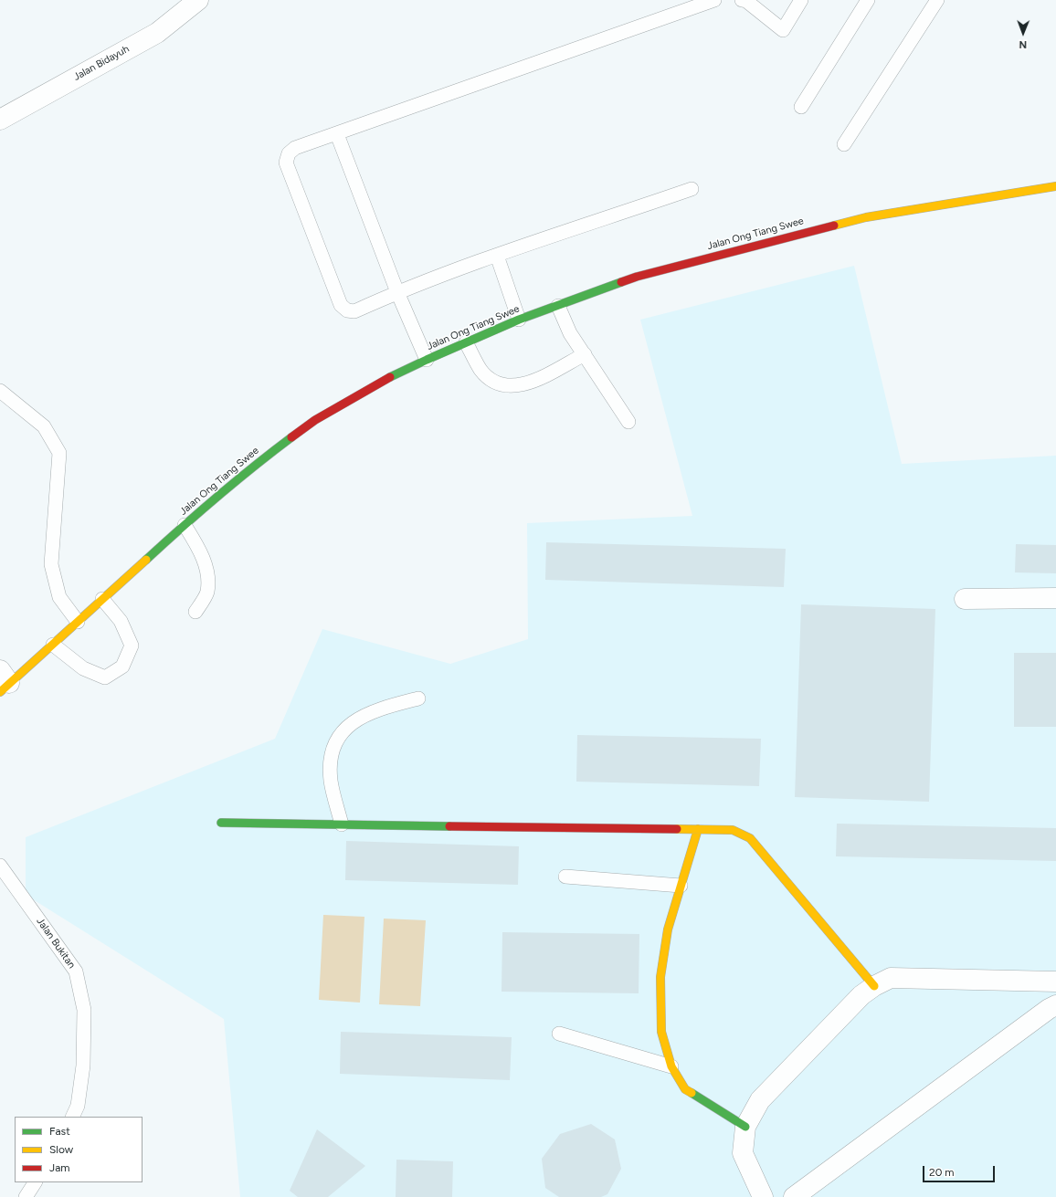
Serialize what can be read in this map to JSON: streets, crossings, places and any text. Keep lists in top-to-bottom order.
{
  "streets": {
    "main road": ["Jalan Ong Tiang Swee"],
    "street": ["Jalan Bidayuh"],
    "lane": ["Jalan Bukitan"]
  },
  "legend": ["Fast", "Slow", "Jam"],
  "scale_bar": "20 m",
  "north": "bottom"
}
